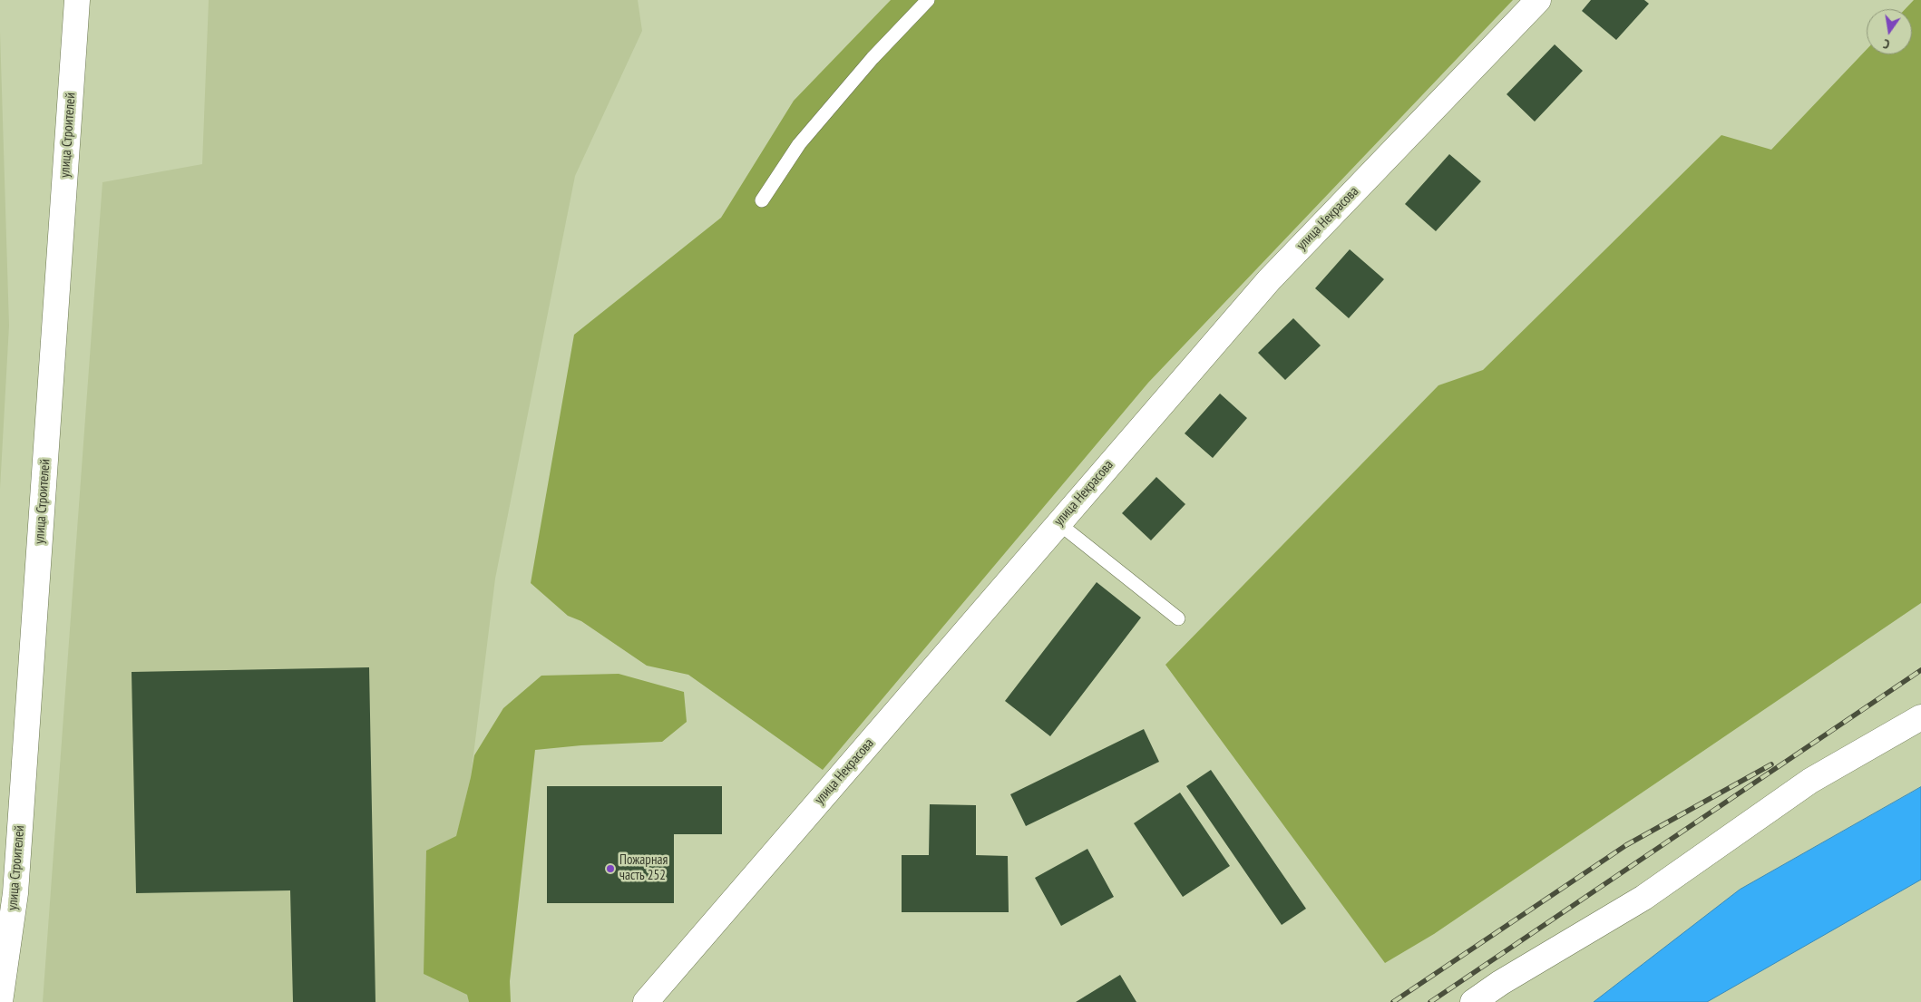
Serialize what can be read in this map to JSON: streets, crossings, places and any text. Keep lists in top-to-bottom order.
{
  "streets": {
    "street": ["улица Строителей", "улица Некрасова"]
  },
  "places": ["Пожарная часть 252"],
  "north": "bottom"
}
